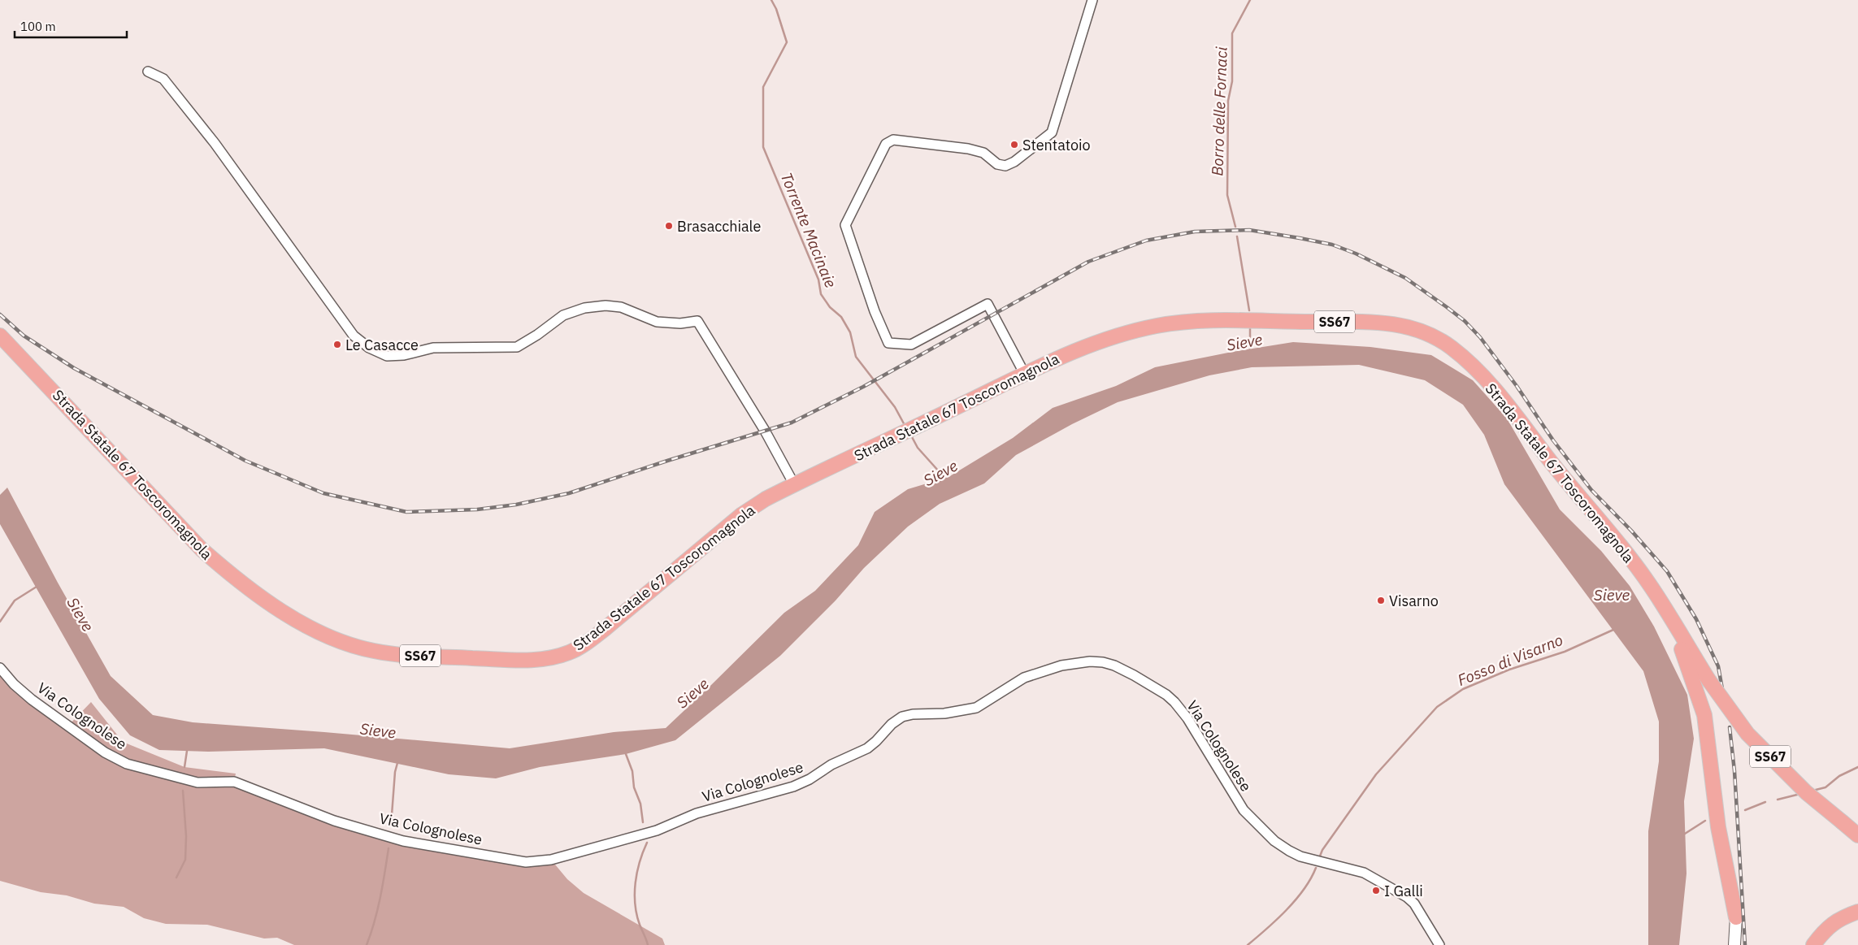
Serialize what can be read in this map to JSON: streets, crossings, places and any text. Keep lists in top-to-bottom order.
{
  "streets": {
    "main road": ["SS67", "Strada Statale 67 Toscoromagnola"],
    "street": ["Via Colognolese"]
  },
  "water": [
    "Borro delle Fornaci",
    "Torrente Macinaie",
    "Sieve",
    "Fosso di Visarno"
  ],
  "places": [
    "Stentatoio",
    "Brasacchiale",
    "Le Casacce",
    "Visarno",
    "I Galli"
  ],
  "scale_bar": "100 m"
}
